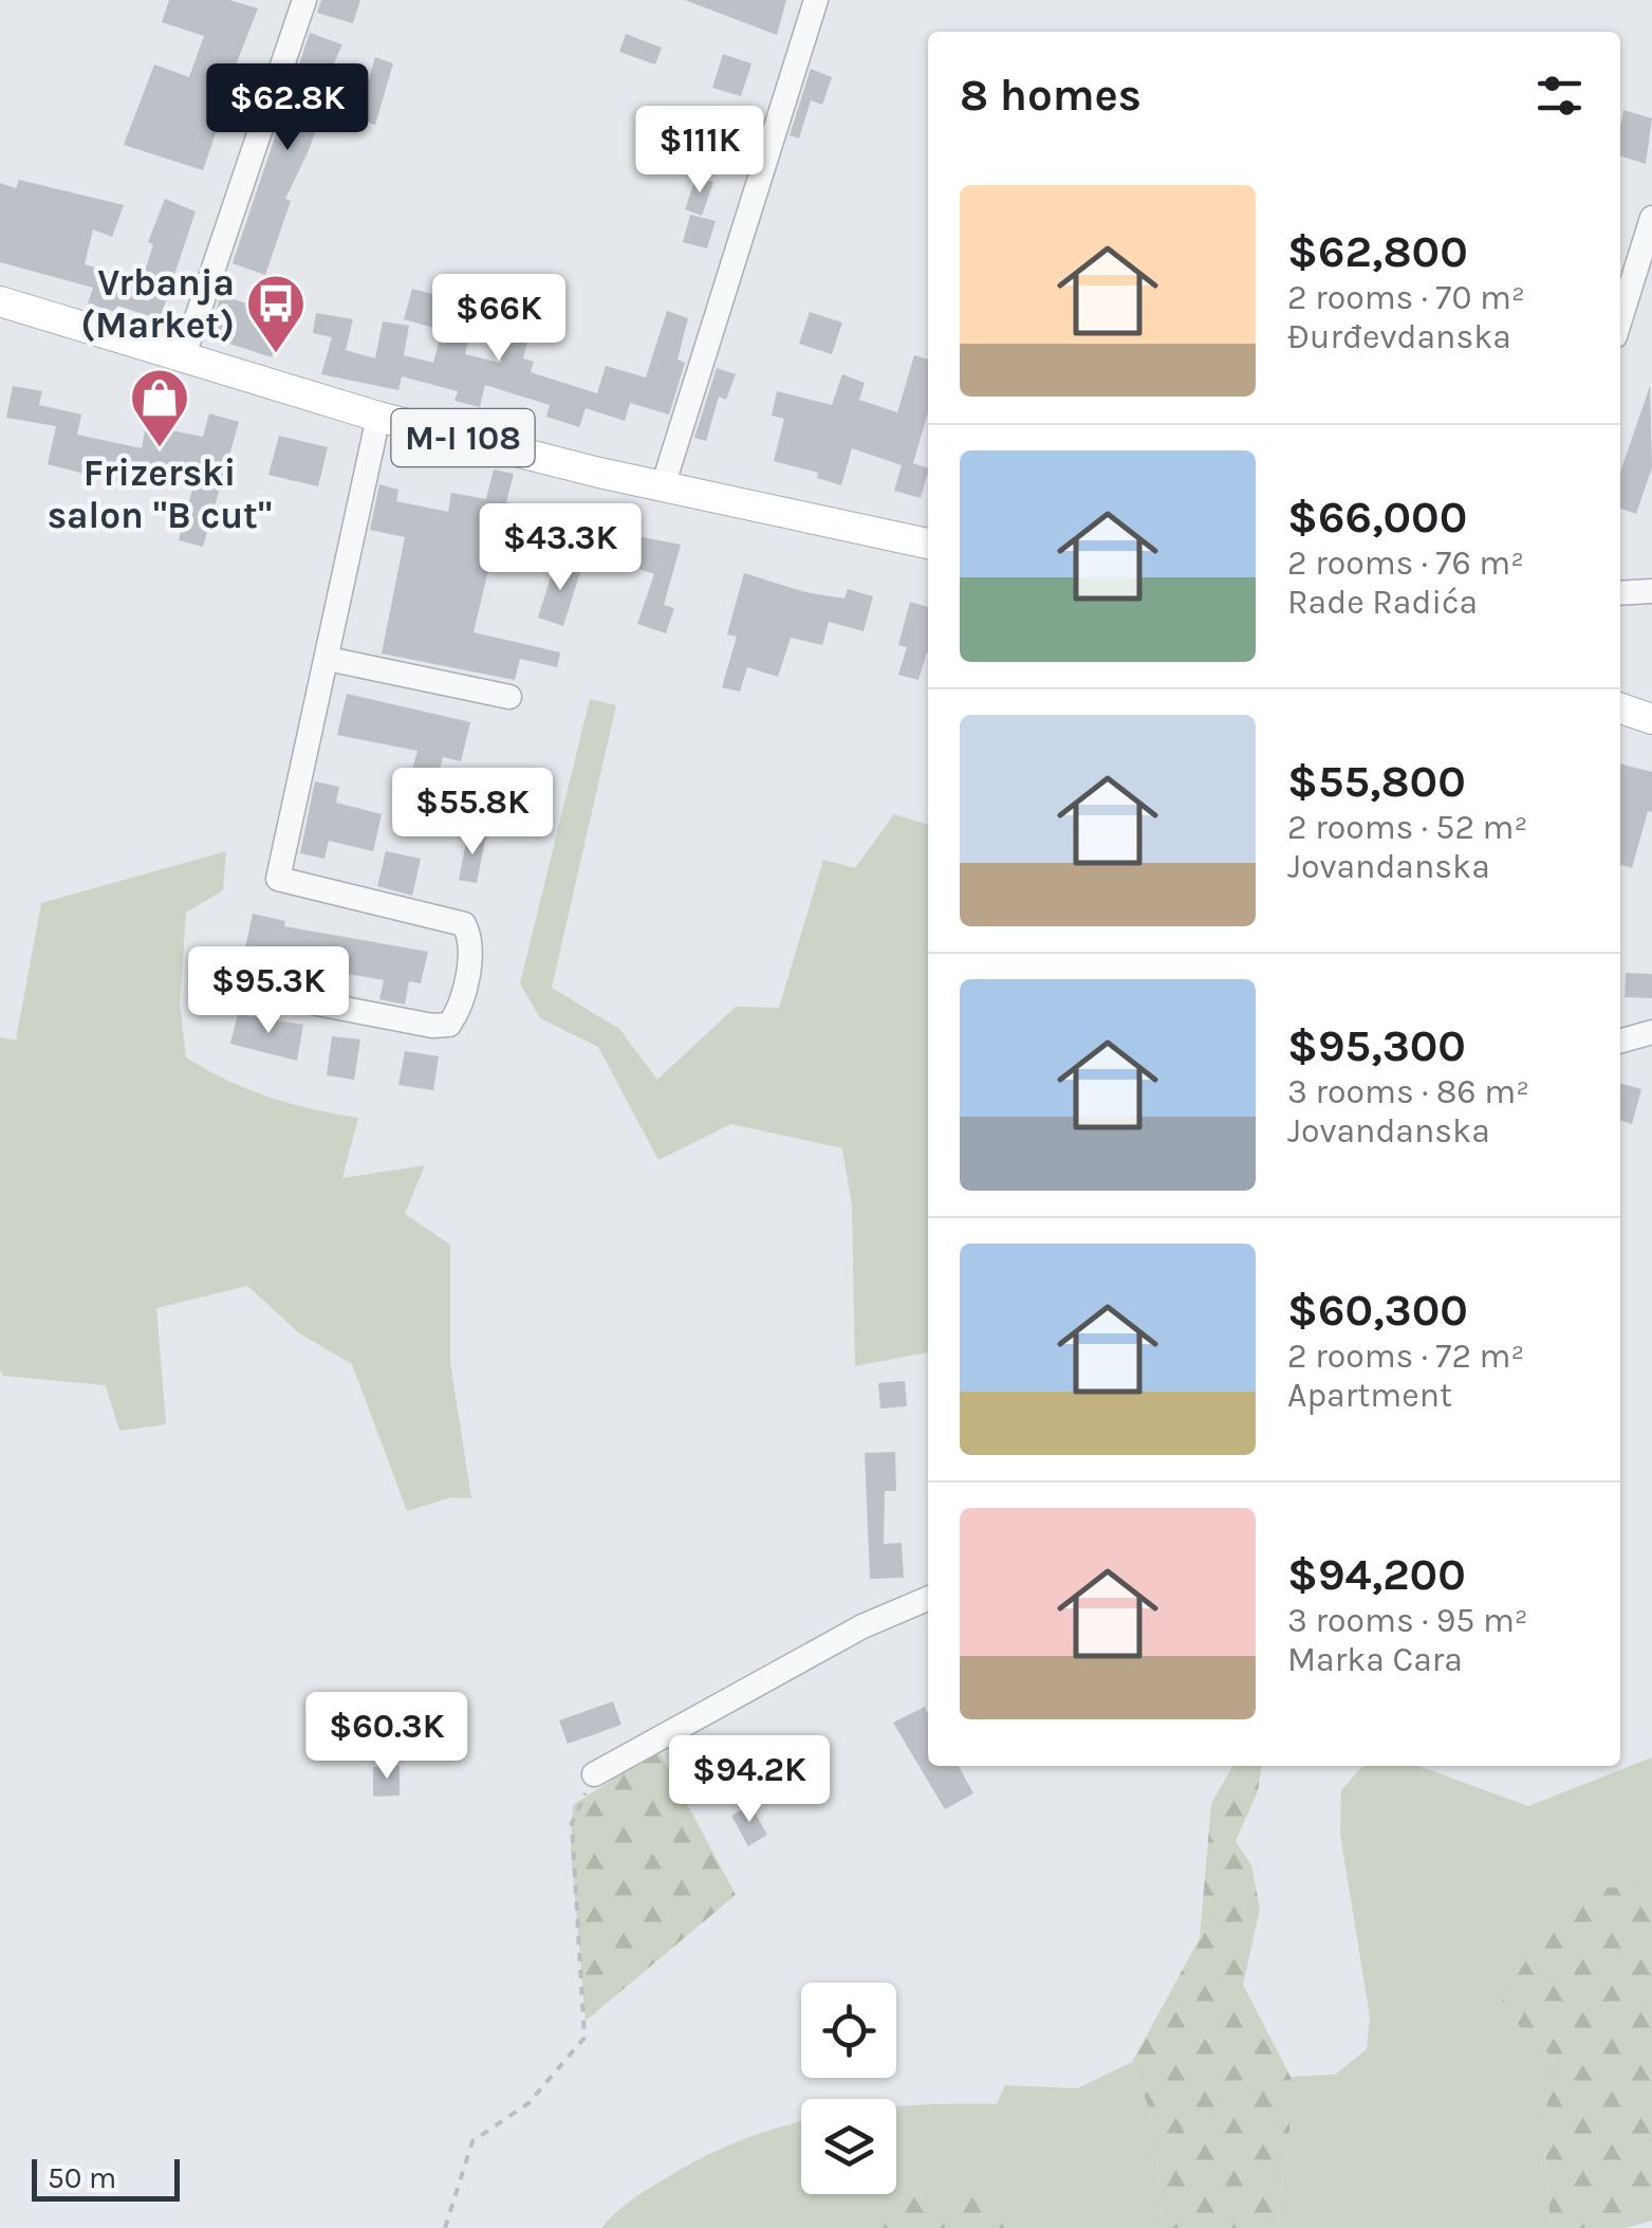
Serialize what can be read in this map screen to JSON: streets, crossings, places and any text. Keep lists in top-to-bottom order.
{
  "streets": {
    "main road": ["M-I 108"]
  },
  "places": {
    "bus stop": ["Vrbanja (Market)"],
    "shop": ["Frizerski salon \"B cut\""]
  },
  "scale_bar": "50 m",
  "page": {
    "heading": "8 homes",
    "price": [
      "$62.8K",
      "$111K",
      "$66K",
      "$43.3K",
      "$55.8K",
      "$95.3K",
      "$60.3K",
      "$94.2K"
    ],
    "list": [
      {
        "name": "$62,800",
        "note": "2 rooms · 70 m² · Đurđevdanska"
      },
      {
        "name": "$66,000",
        "note": "2 rooms · 76 m² · Rade Radića"
      },
      {
        "name": "$55,800",
        "note": "2 rooms · 52 m² · Jovandanska"
      },
      {
        "name": "$95,300",
        "note": "3 rooms · 86 m² · Jovandanska"
      },
      {
        "name": "$60,300",
        "note": "2 rooms · 72 m² · Apartment"
      },
      {
        "name": "$94,200",
        "note": "3 rooms · 95 m² · Marka Cara"
      }
    ],
    "scale": "50 m"
  }
}
